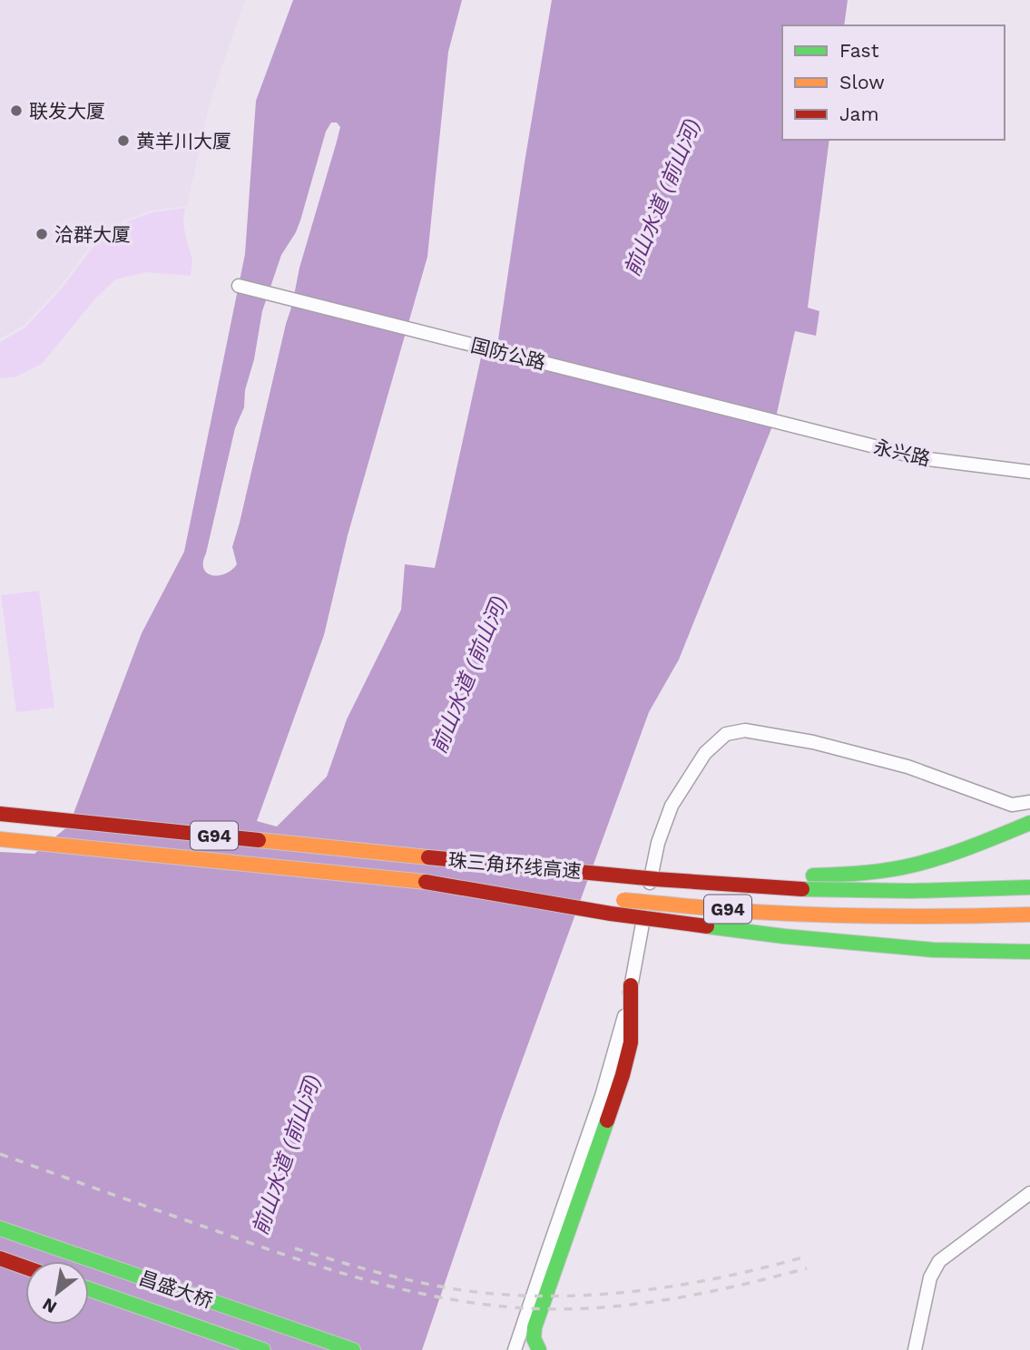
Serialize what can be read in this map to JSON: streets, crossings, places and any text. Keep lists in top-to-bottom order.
{
  "streets": {
    "main road": ["G94", "珠三角环线高速", "昌盛大桥"],
    "street": ["国防公路", "永兴路"]
  },
  "crossings": [
    ["国防公路", "永兴路"]
  ],
  "water": ["前山水道 (前山河)"],
  "places": ["联发大厦", "黄羊川大厦", "洽群大厦"],
  "legend": ["Fast", "Slow", "Jam"],
  "north": "bottom left"
}
